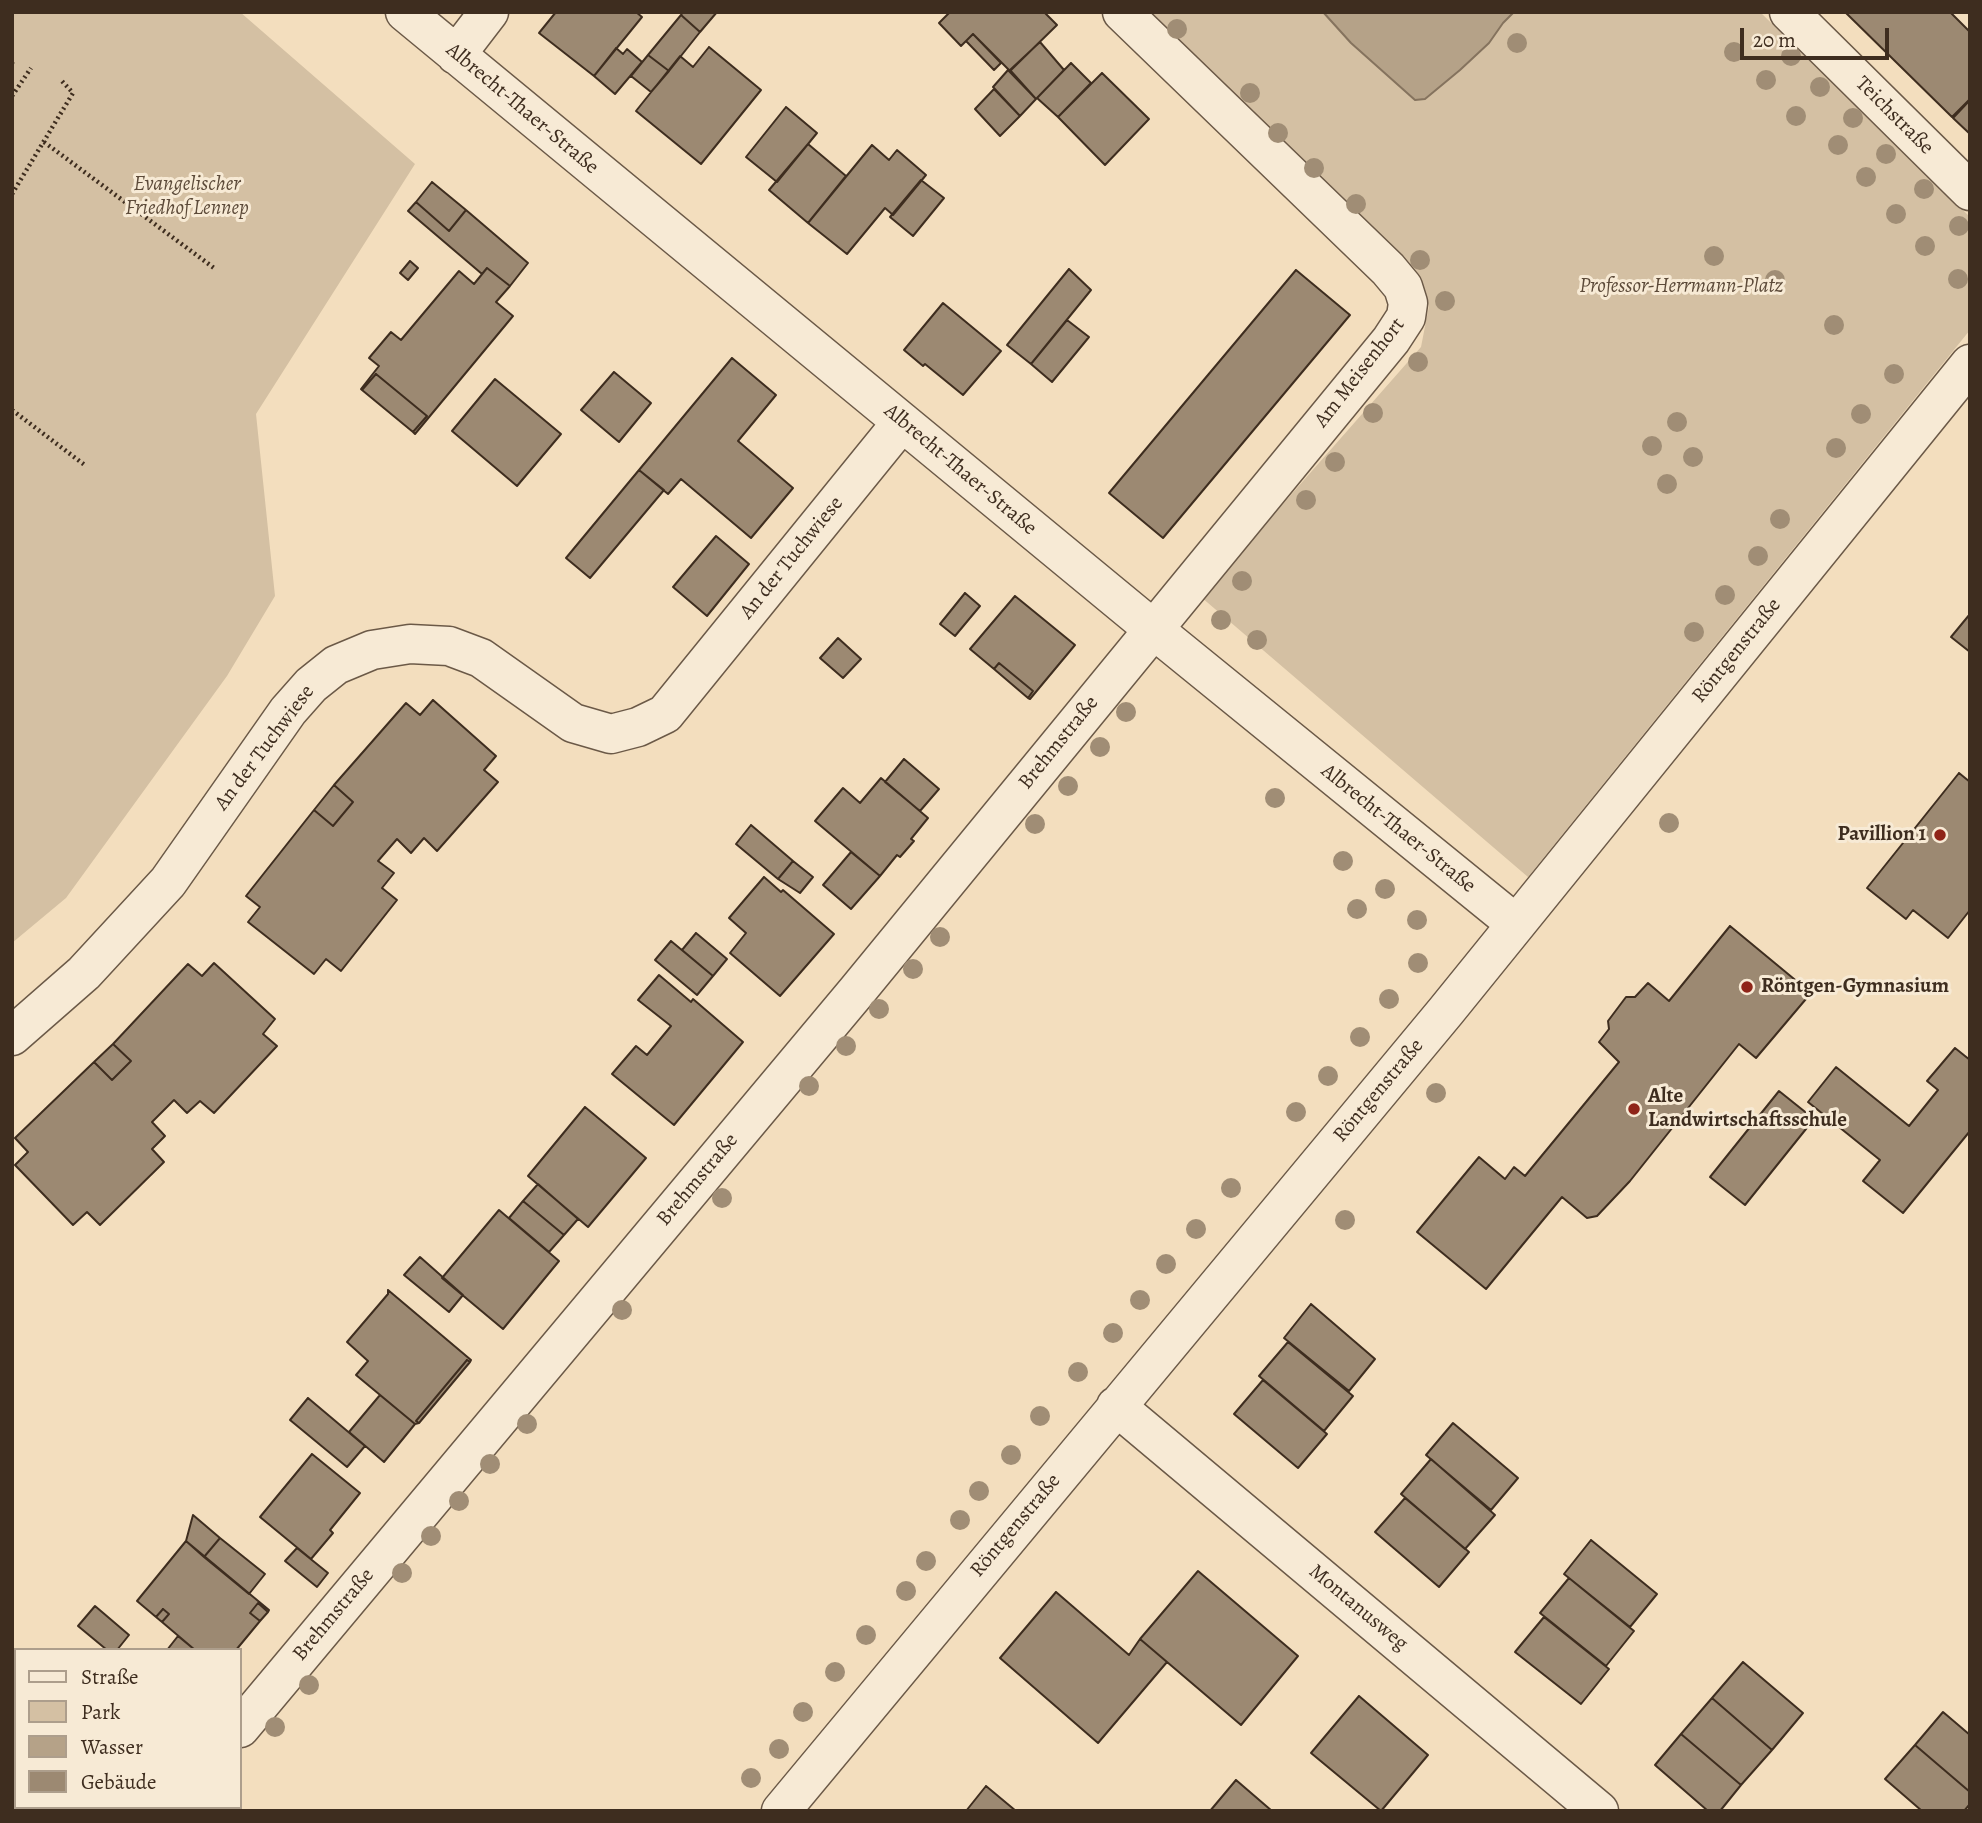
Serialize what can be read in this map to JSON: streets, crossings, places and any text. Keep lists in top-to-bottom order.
{
  "streets": {
    "street": [
      "Albrecht-Thaer-Straße",
      "Teichstraße",
      "Am Meisenhort",
      "An der Tuchwiese",
      "Röntgenstraße",
      "Brehmstraße",
      "Montanusweg"
    ]
  },
  "crossings": [
    ["Albrecht-Thaer-Straße", "Am Meisenhort"],
    ["Albrecht-Thaer-Straße", "An der Tuchwiese"],
    ["Albrecht-Thaer-Straße", "Röntgenstraße"],
    ["Albrecht-Thaer-Straße", "Brehmstraße"],
    ["Am Meisenhort", "Brehmstraße"],
    ["Röntgenstraße", "Montanusweg"]
  ],
  "parks": ["Evangelischer Friedhof Lennep", "Professor-Herrmann-Platz"],
  "places": ["Pavillion 1", "Röntgen-Gymnasium", "Alte Landwirtschaftsschule"],
  "legend": [
    "Straße",
    "Park",
    "Wasser",
    "Gebäude"
  ],
  "scale_bar": "20 m"
}
